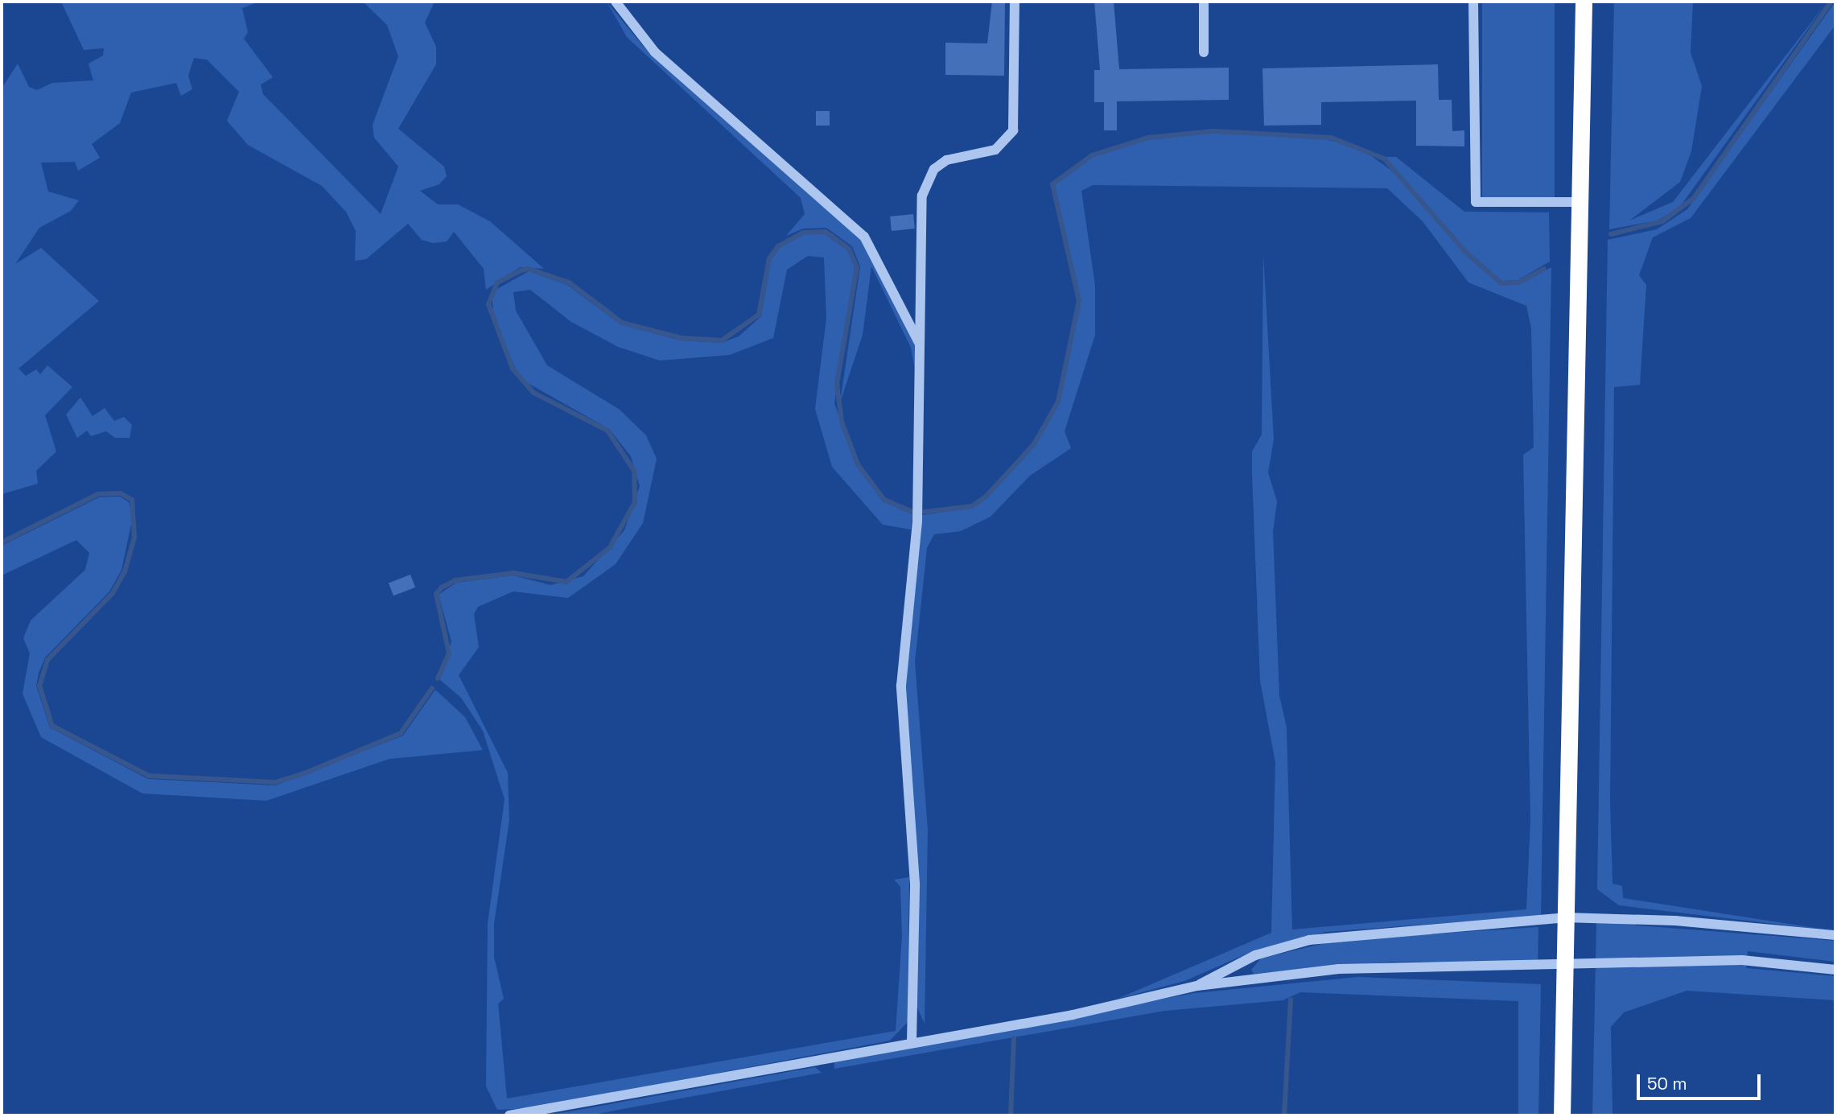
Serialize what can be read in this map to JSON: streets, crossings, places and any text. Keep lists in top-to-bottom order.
{
  "scale_bar": "50 m"
}
